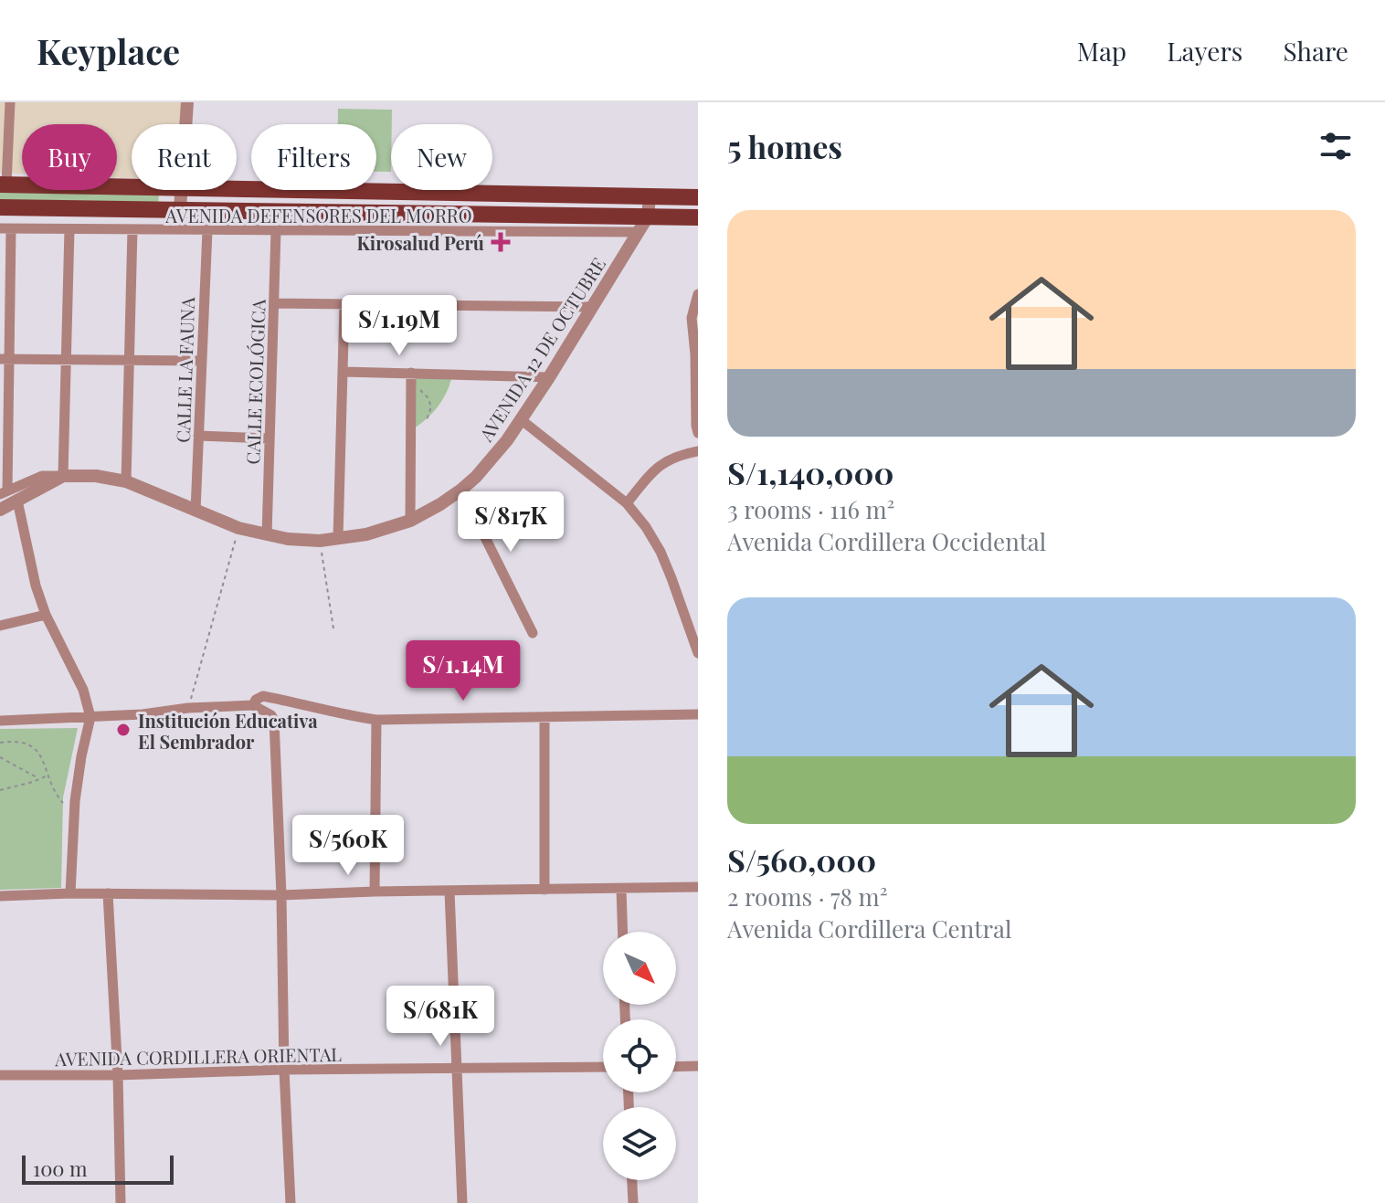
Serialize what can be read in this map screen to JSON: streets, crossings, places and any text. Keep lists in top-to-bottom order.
{
  "streets": {
    "street": [
      "AVENIDA DEFENSORES DEL MORRO",
      "AVENIDA 12 DE OCTUBRE",
      "CALLE LA FAUNA",
      "CALLE ECOLÓGICA",
      "AVENIDA CORDILLERA ORIENTAL"
    ]
  },
  "crossings": [
    ["AVENIDA DEFENSORES DEL MORRO", "AVENIDA 12 DE OCTUBRE"],
    ["AVENIDA DEFENSORES DEL MORRO", "CALLE LA FAUNA"],
    ["AVENIDA DEFENSORES DEL MORRO", "CALLE ECOLÓGICA"],
    ["AVENIDA 12 DE OCTUBRE", "CALLE LA FAUNA"],
    ["AVENIDA 12 DE OCTUBRE", "CALLE ECOLÓGICA"]
  ],
  "places": {
    "health": ["Kirosalud Perú"],
    "other": ["Institución Educativa El Sembrador"]
  },
  "scale_bar": "100 m",
  "north": "bottom right",
  "page": {
    "header": "Keyplace",
    "nav": ["Map", "Layers", "Share"],
    "heading": "5 homes",
    "chip": [
      "Buy",
      "Rent",
      "Filters",
      "New"
    ],
    "list": [
      {
        "name": "S/1,140,000",
        "note": "3 rooms · 116 m² · Avenida Cordillera Occidental"
      },
      {
        "name": "S/560,000",
        "note": "2 rooms · 78 m² · Avenida Cordillera Central"
      }
    ],
    "price": [
      "S/1.19M",
      "S/817K",
      "S/1.14M",
      "S/560K",
      "S/681K"
    ],
    "scale": "100 m"
  }
}
